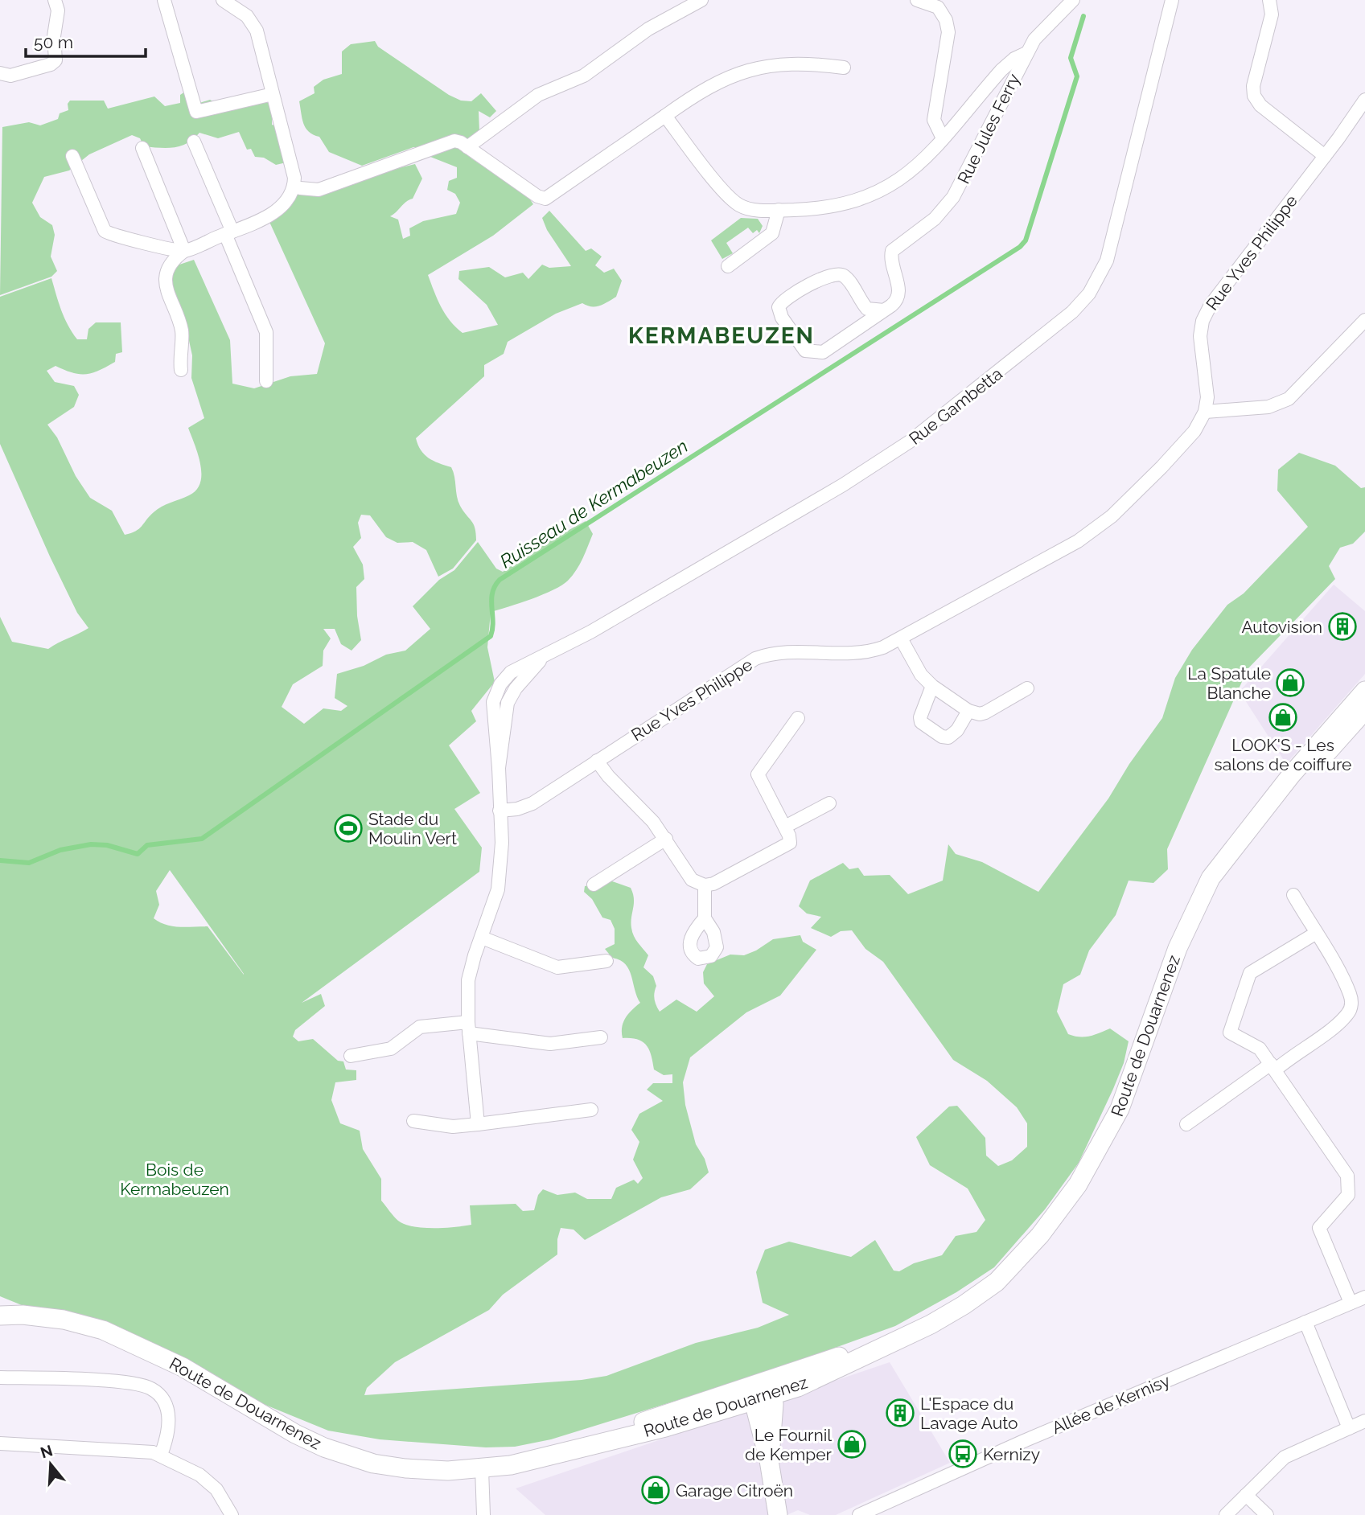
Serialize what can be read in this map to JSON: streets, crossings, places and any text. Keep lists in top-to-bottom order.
{
  "streets": {
    "main road": ["Route de Douarnenez"],
    "street": [
      "Rue Jules Ferry",
      "Rue Yves Philippe",
      "Rue Gambetta",
      "Allée de Kernisy"
    ]
  },
  "districts": ["KERMABEUZEN"],
  "water": ["Ruisseau de Kermabeuzen"],
  "parks": ["Bois de Kermabeuzen"],
  "places": {
    "building": ["Autovision", "L'Espace du Lavage Auto"],
    "shop": [
      "La Spatule Blanche",
      "LOOK'S - Les salons de coiffure",
      "Le Fournil de Kemper",
      "Garage Citroën"
    ],
    "sports": ["Stade du Moulin Vert"],
    "bus stop": ["Kernizy"]
  },
  "scale_bar": "50 m",
  "north": "top"
}
